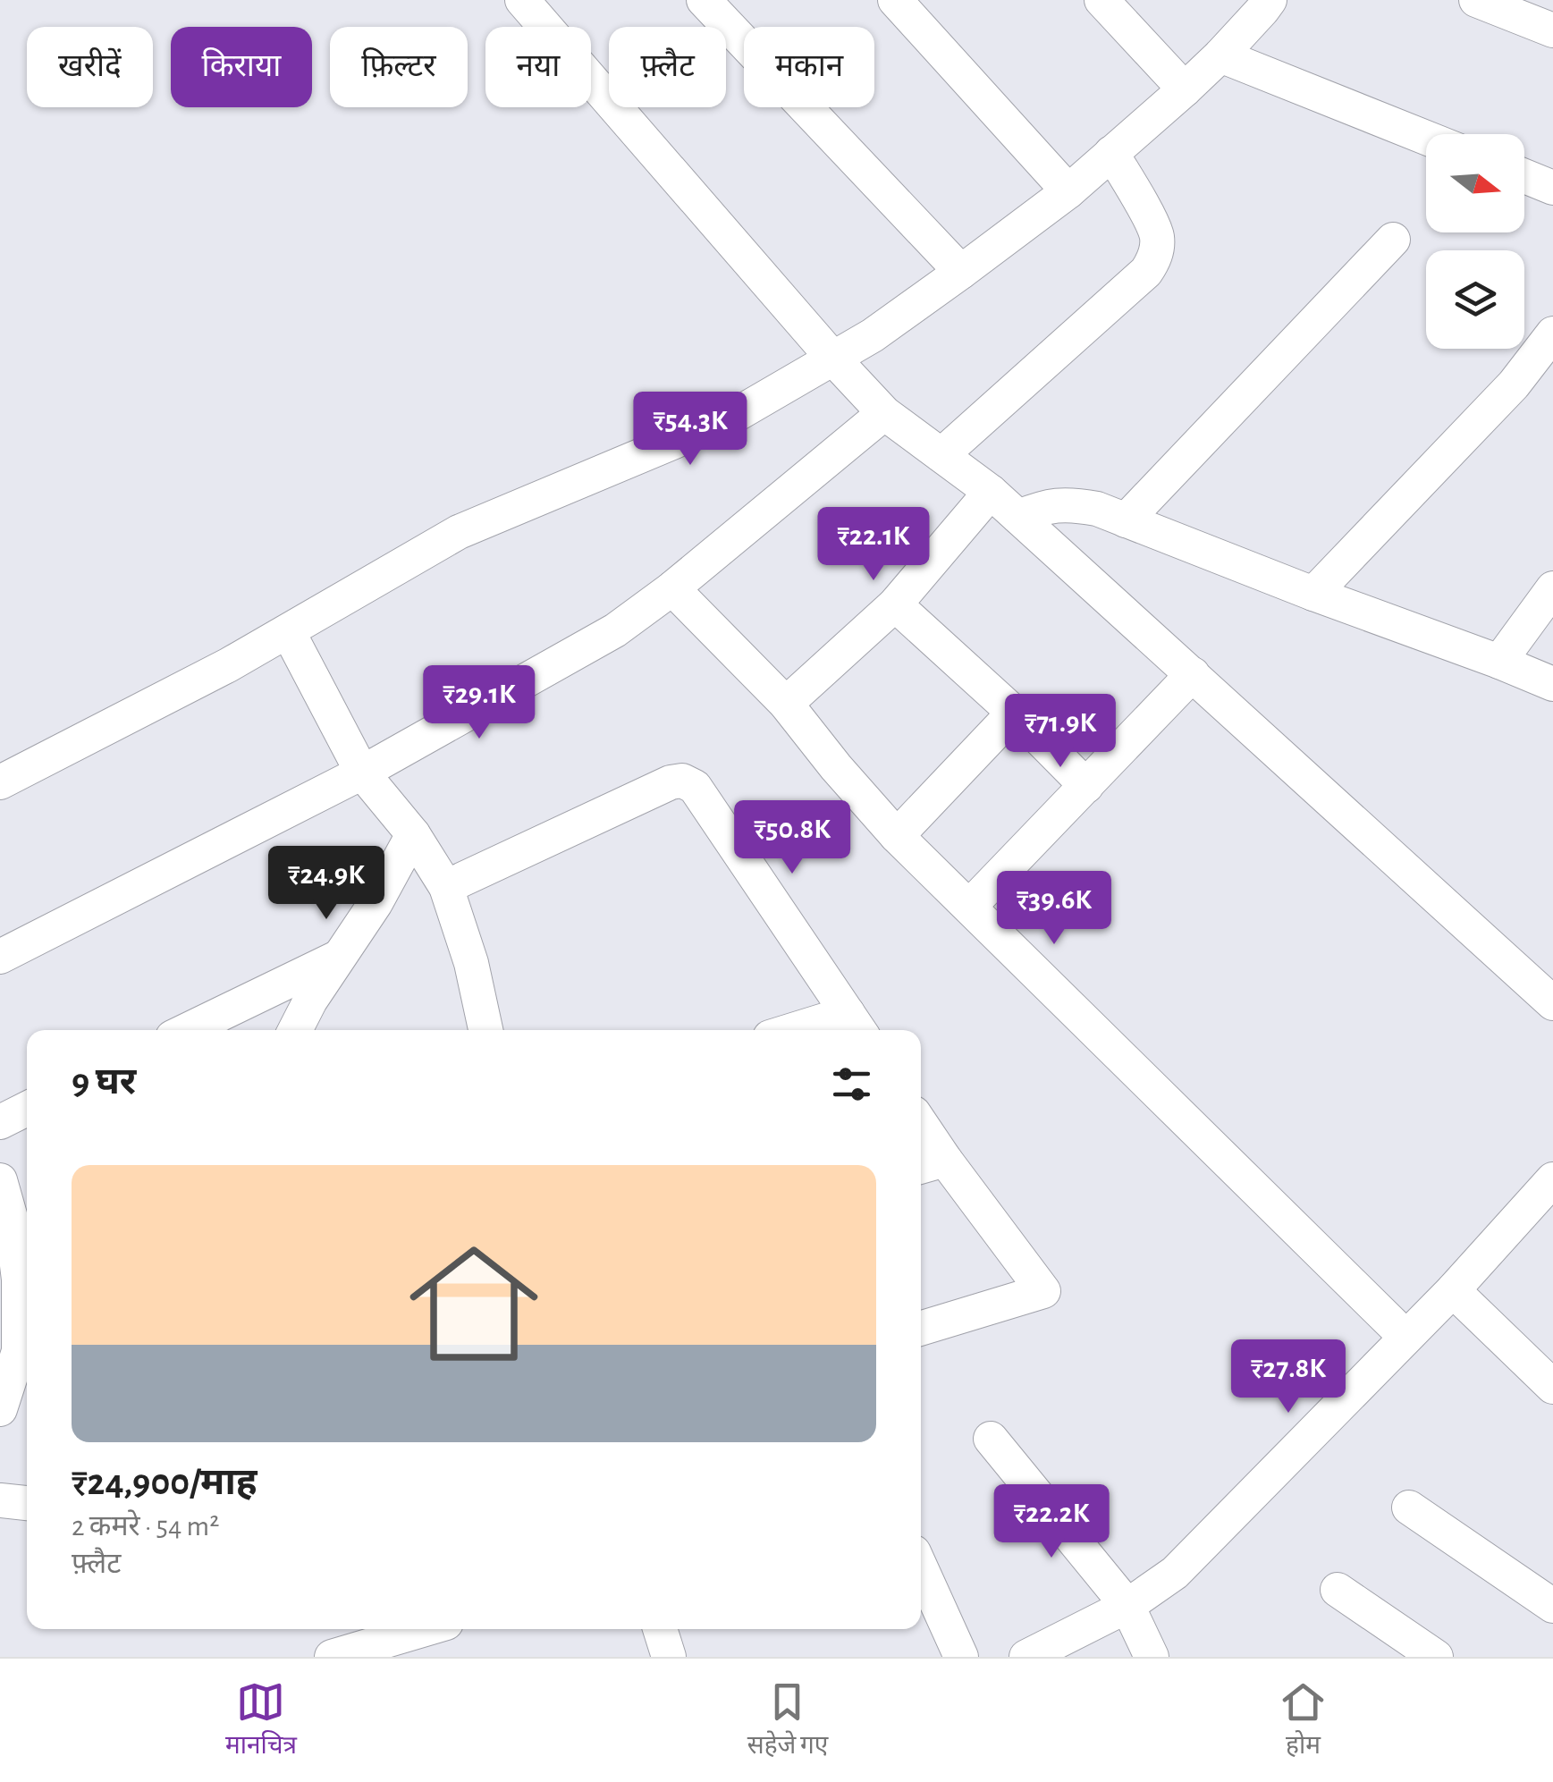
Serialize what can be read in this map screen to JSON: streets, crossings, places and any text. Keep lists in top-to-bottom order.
{
  "north": "right",
  "page": {
    "chip": [
      "खरीदें",
      "किराया",
      "फ़िल्टर",
      "नया",
      "फ़्लैट",
      "मकान"
    ],
    "price": [
      "₹54.3K",
      "₹22.1K",
      "₹29.1K",
      "₹71.9K",
      "₹50.8K",
      "₹24.9K",
      "₹39.6K",
      "₹27.8K",
      "₹22.2K"
    ],
    "heading": "9 घर",
    "list": [
      {
        "name": "₹24,900/माह",
        "note": "2 कमरे · 54 m² · फ़्लैट"
      }
    ],
    "tabs": ["मानचित्र", "सहेजे गए", "होम"]
  }
}
